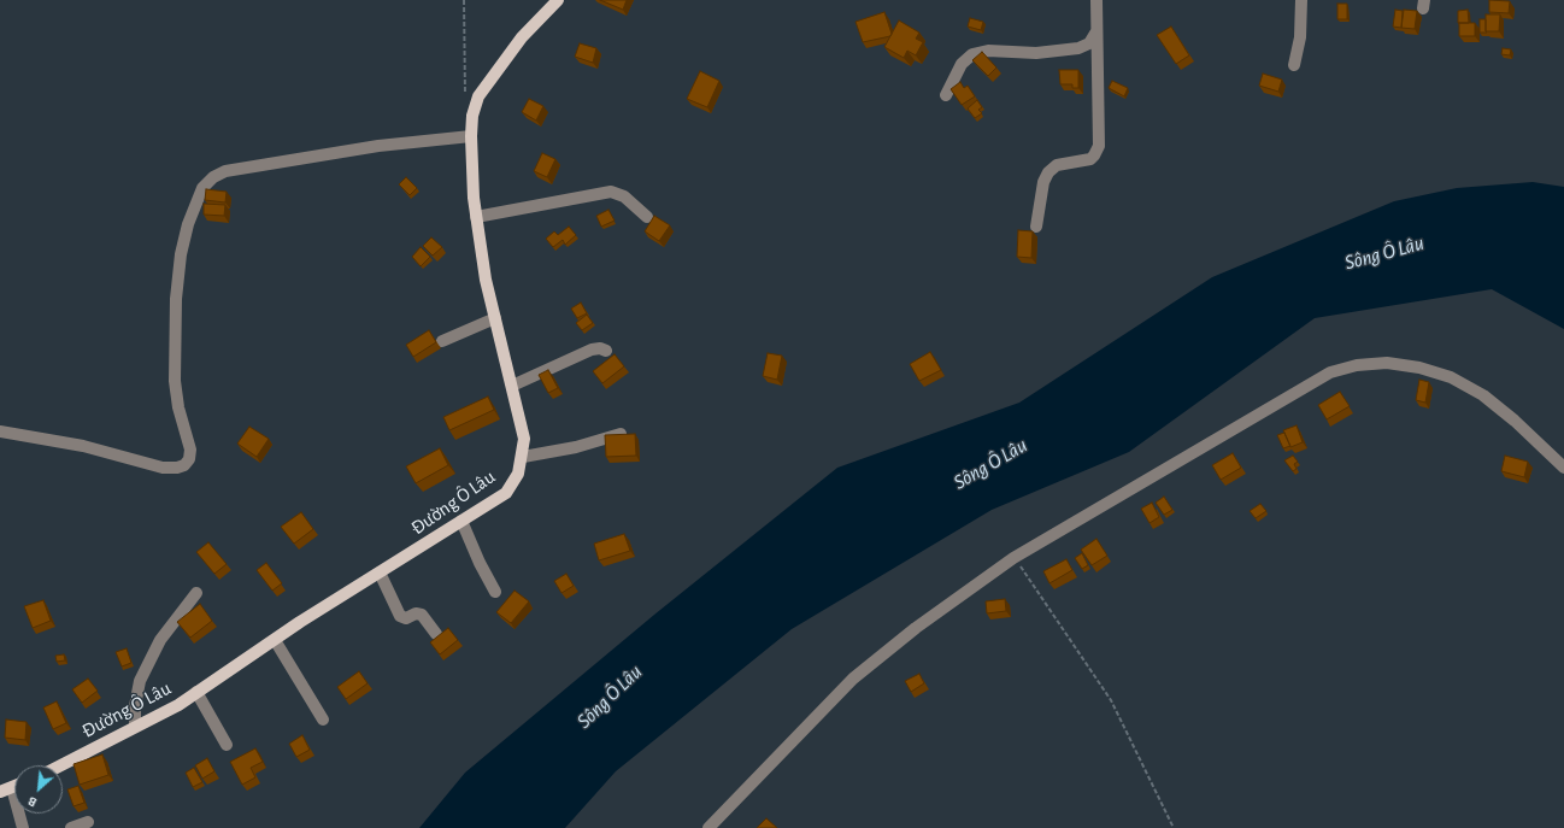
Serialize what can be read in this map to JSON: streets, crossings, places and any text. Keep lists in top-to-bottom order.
{
  "streets": {
    "main road": ["Đường Ô Lâu"]
  },
  "water": ["Sông Ô Lâu"],
  "north": "bottom left"
}
